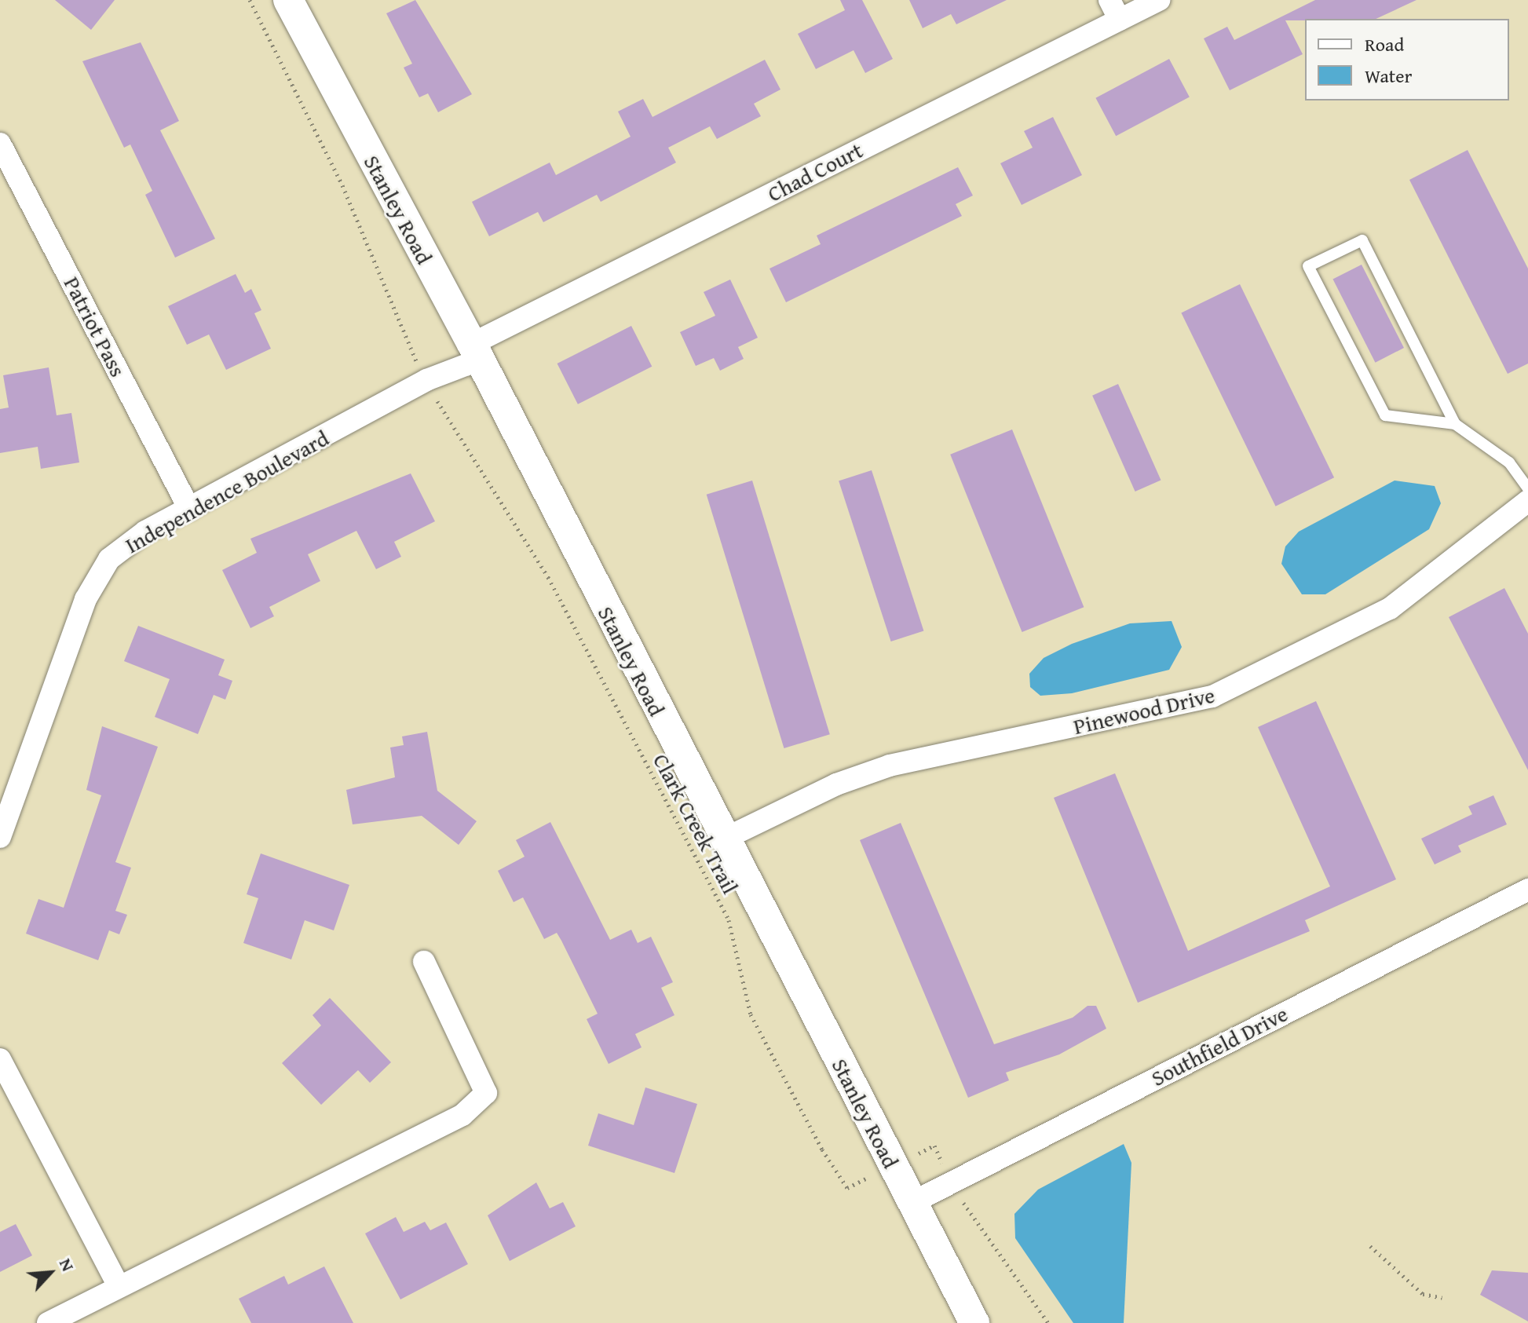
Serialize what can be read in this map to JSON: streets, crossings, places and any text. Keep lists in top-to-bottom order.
{
  "streets": {
    "street": [
      "Chad Court",
      "Stanley Road",
      "Patriot Pass",
      "Independence Boulevard",
      "Pinewood Drive",
      "Southfield Drive"
    ],
    "path": ["Clark Creek Trail"]
  },
  "crossings": [
    ["Chad Court", "Stanley Road"],
    ["Chad Court", "Independence Boulevard"],
    ["Stanley Road", "Independence Boulevard"],
    ["Stanley Road", "Pinewood Drive"],
    ["Stanley Road", "Southfield Drive"],
    ["Patriot Pass", "Independence Boulevard"]
  ],
  "legend": ["Road", "Water"],
  "north": "top right"
}
